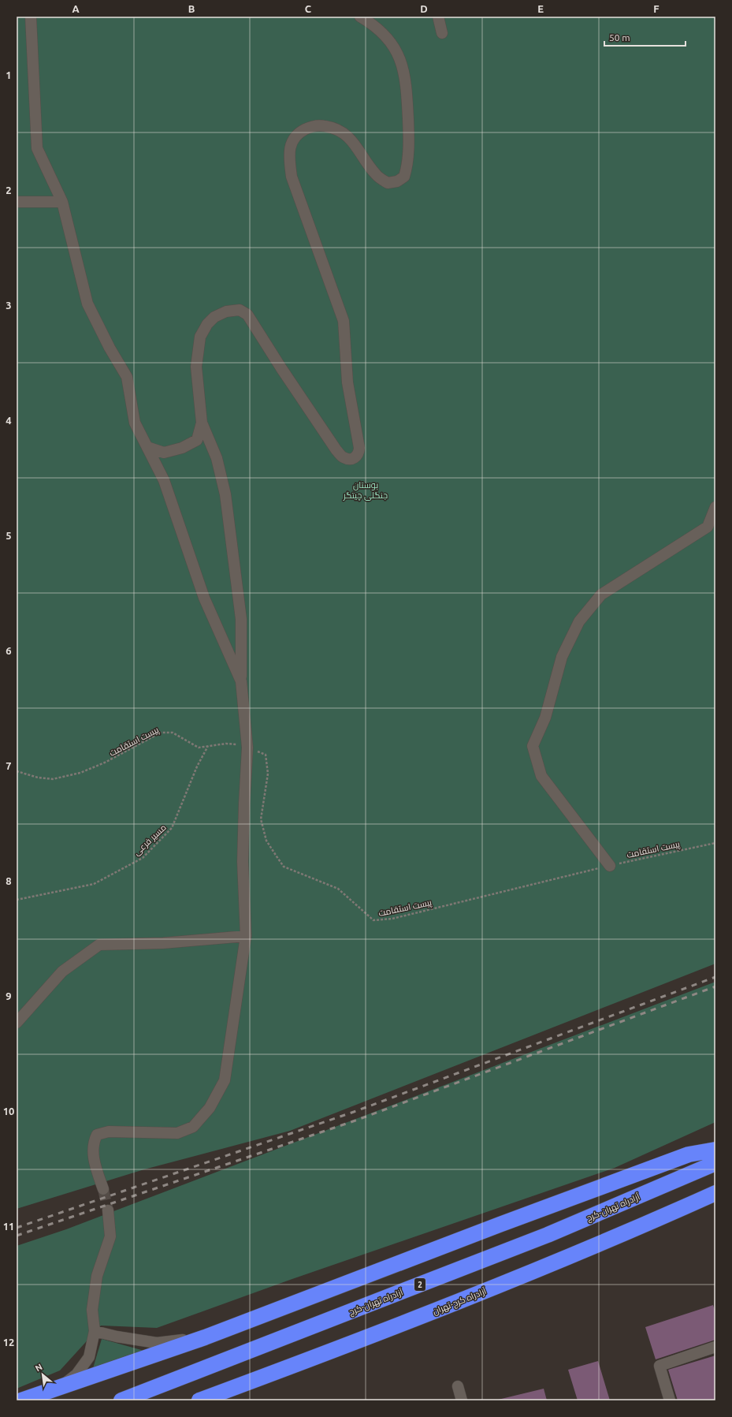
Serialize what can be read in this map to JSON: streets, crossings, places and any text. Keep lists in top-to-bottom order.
{
  "streets": {
    "highway": ["آزادراه تهران-کرج", "2", "آزادراه کرج-تهران"],
    "path": ["پیست استقامت", "مسیر فرعی"]
  },
  "crossings": [
    ["پیست استقامت", "مسیر فرعی"]
  ],
  "parks": ["بوستان جنگلی چیتگر"],
  "scale_bar": "50 m",
  "north": "top left",
  "grid": {
    "columns": [
      "A",
      "B",
      "C",
      "D",
      "E",
      "F"
    ],
    "rows": [
      "1",
      "2",
      "3",
      "4",
      "5",
      "6",
      "7",
      "8",
      "9",
      "10",
      "11",
      "12"
    ]
  }
}
